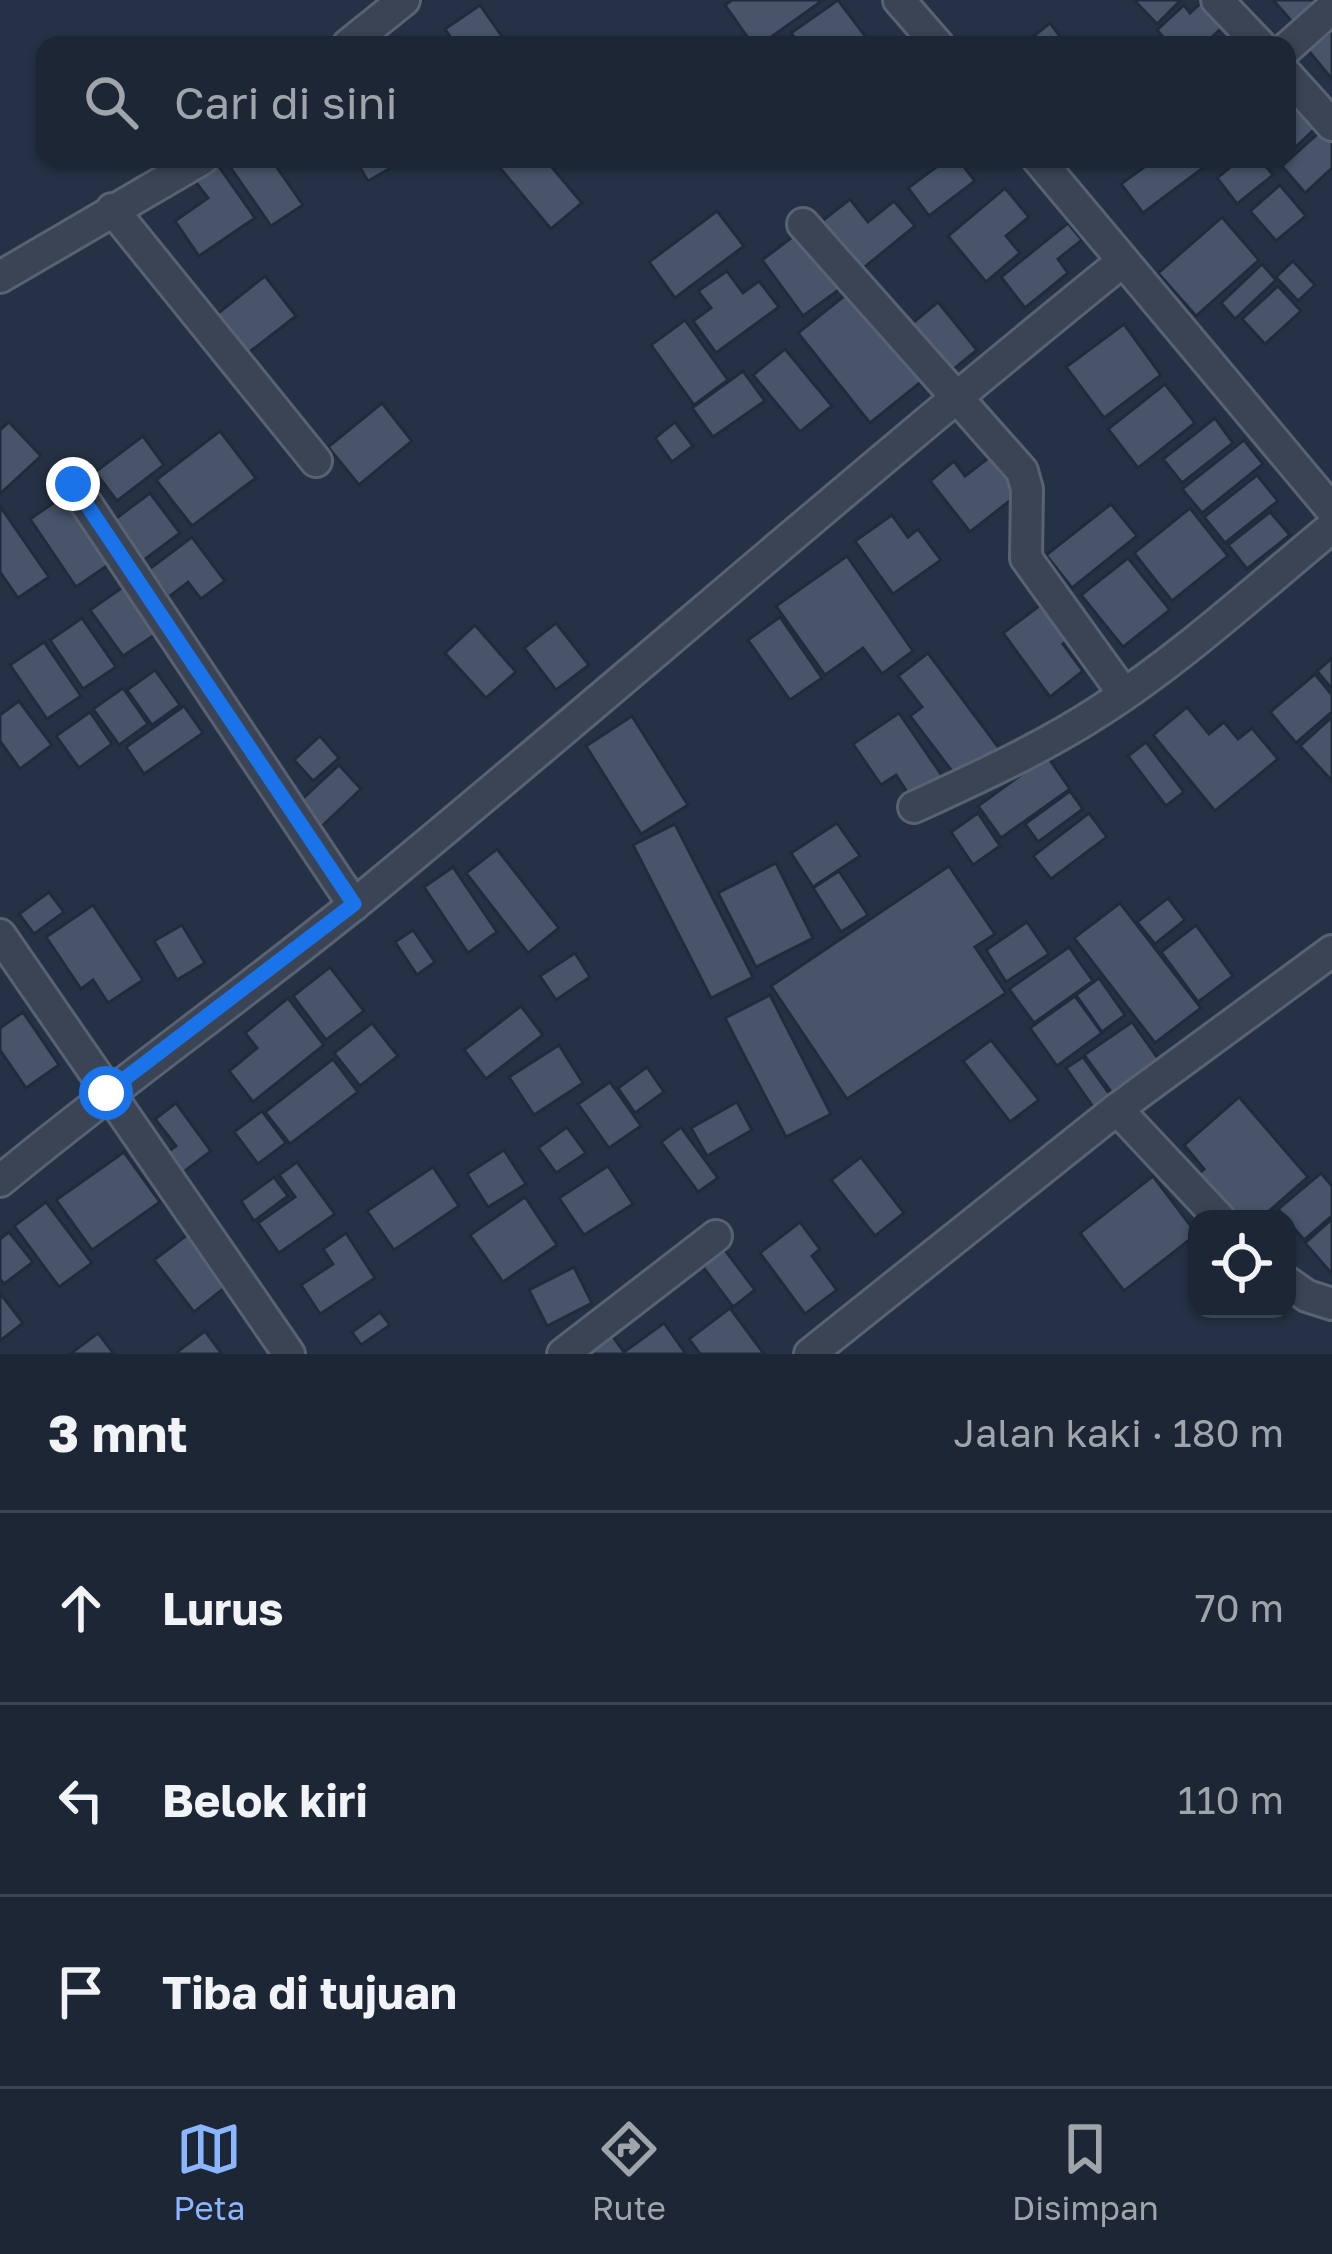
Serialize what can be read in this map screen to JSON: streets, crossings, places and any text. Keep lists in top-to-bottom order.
{
  "page": {
    "search": "Cari di sini",
    "heading": ["3 mnt", "Jalan kaki · 180 m"],
    "list": [
      ["Lurus", "70 m"],
      ["Belok kiri", "110 m"],
      "Tiba di tujuan"
    ],
    "nav": ["Peta", "Rute", "Disimpan"]
  }
}
